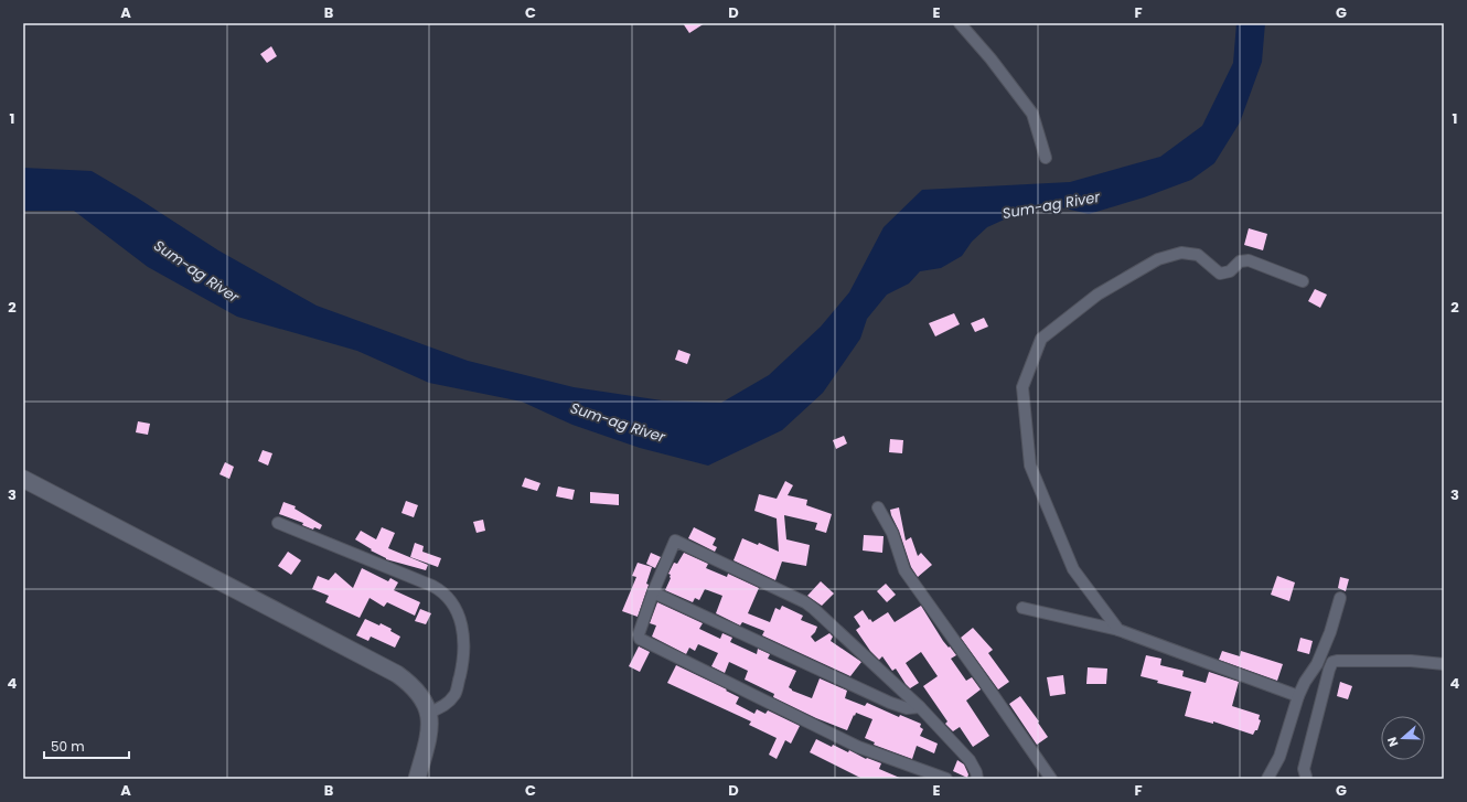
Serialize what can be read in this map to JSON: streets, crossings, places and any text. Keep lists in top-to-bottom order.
{
  "water": ["Sum-ag River"],
  "scale_bar": "50 m",
  "north": "left",
  "grid": {
    "columns": [
      "A",
      "B",
      "C",
      "D",
      "E",
      "F",
      "G"
    ],
    "rows": [
      "1",
      "2",
      "3",
      "4"
    ]
  }
}
